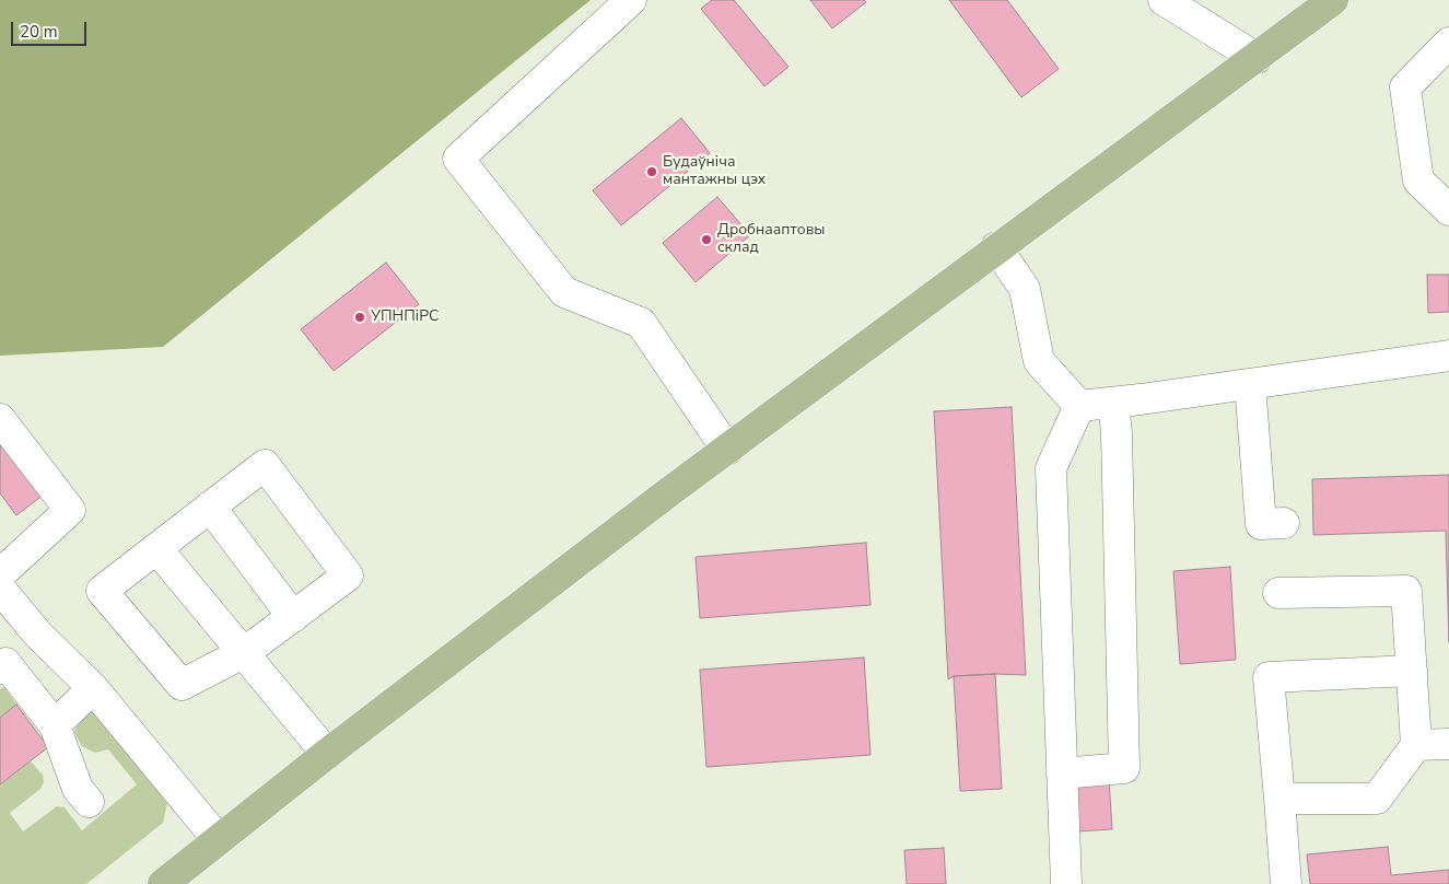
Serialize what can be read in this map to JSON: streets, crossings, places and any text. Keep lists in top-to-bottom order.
{
  "places": ["Будаўніча мантажны цэх", "Дробнааптовы склад", "УПНПіРС"],
  "scale_bar": "20 m"
}
